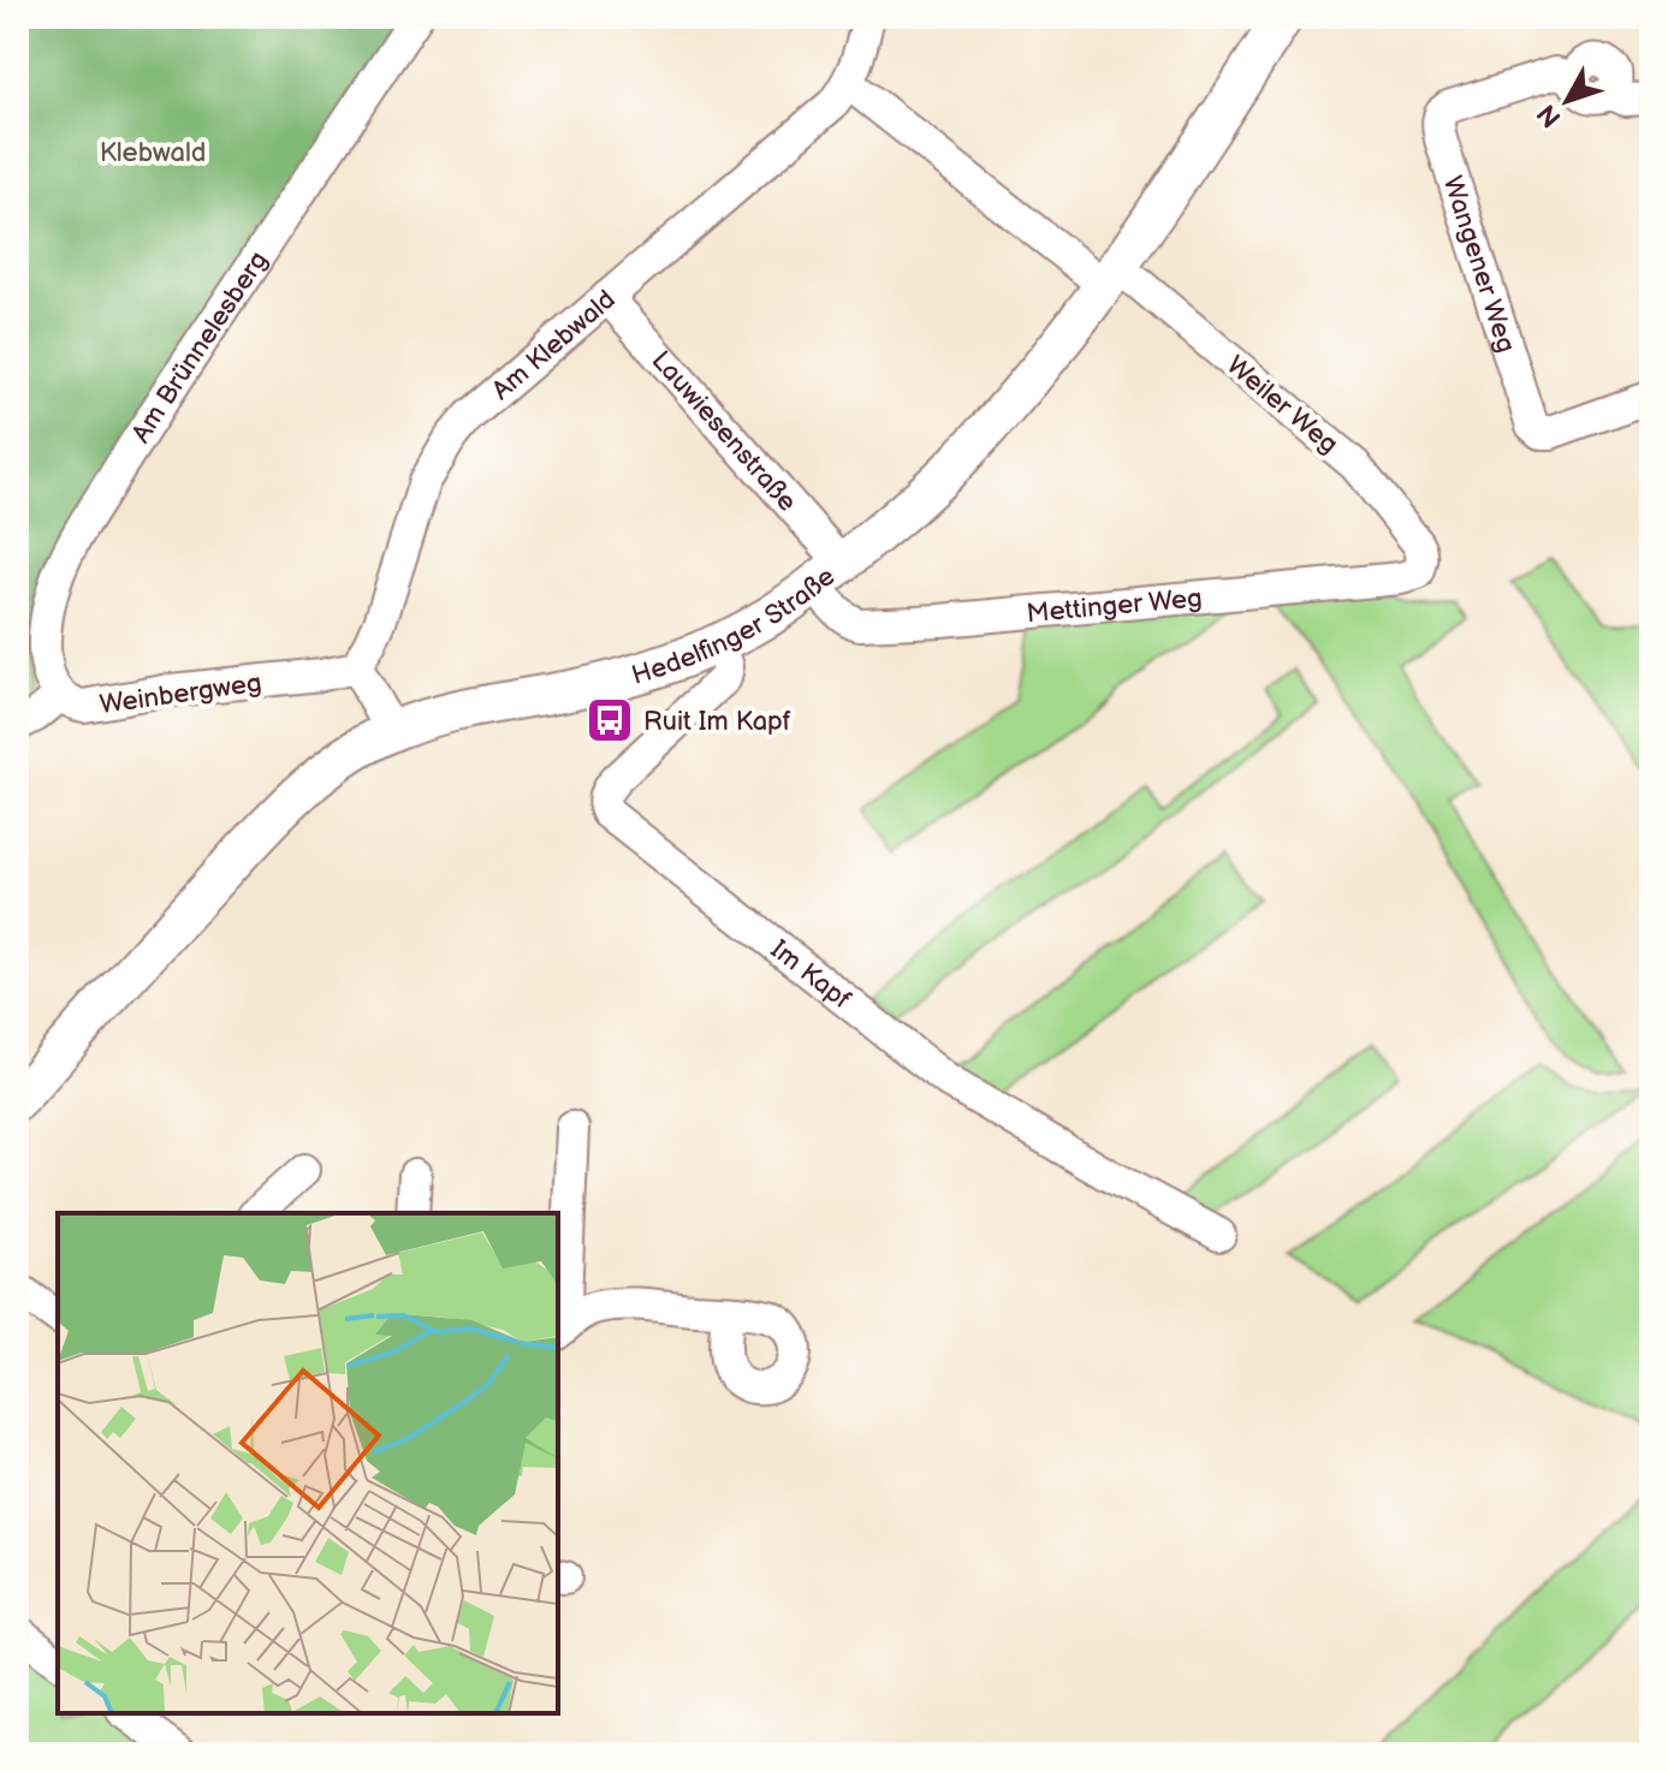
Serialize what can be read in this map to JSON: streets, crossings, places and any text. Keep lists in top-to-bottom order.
{
  "streets": {
    "street": [
      "Wangener Weg",
      "Am Klebwald",
      "Am Brünnelesberg",
      "Weiler Weg",
      "Lauwiesenstraße",
      "Mettinger Weg",
      "Hedelfinger Straße",
      "Weinbergweg",
      "Im Kapf"
    ]
  },
  "crossings": [
    ["Am Klebwald", "Weiler Weg"],
    ["Am Klebwald", "Lauwiesenstraße"],
    ["Am Klebwald", "Weinbergweg"],
    ["Am Brünnelesberg", "Weinbergweg"],
    ["Weiler Weg", "Mettinger Weg"],
    ["Weiler Weg", "Hedelfinger Straße"],
    ["Lauwiesenstraße", "Mettinger Weg"],
    ["Lauwiesenstraße", "Hedelfinger Straße"],
    ["Mettinger Weg", "Hedelfinger Straße"],
    ["Hedelfinger Straße", "Im Kapf"]
  ],
  "parks": ["Klebwald"],
  "places": {
    "bus stop": ["Ruit Im Kapf"]
  },
  "north": "bottom left"
}
